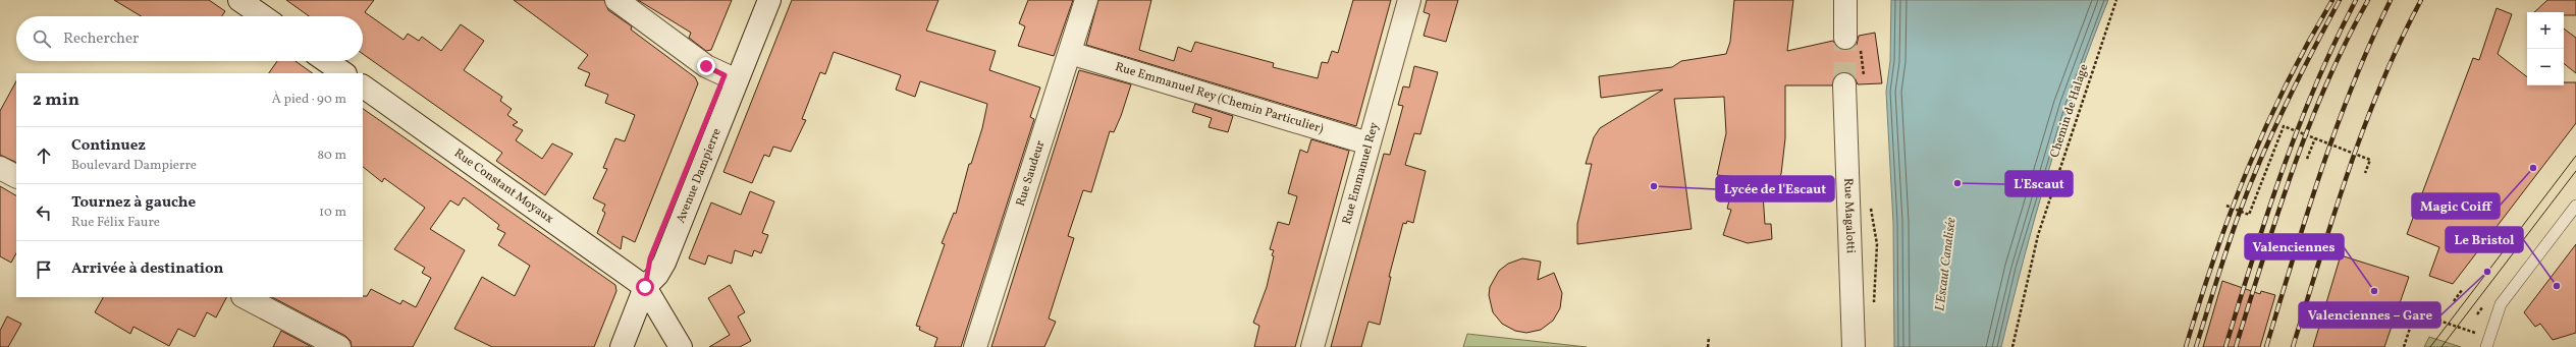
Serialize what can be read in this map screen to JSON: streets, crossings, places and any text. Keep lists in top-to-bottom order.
{
  "streets": {
    "street": [
      "Rue Emmanuel Rey (Chemin Particulier)",
      "Rue Emmanuel Rey",
      "Rue Saudeur",
      "Rue Constant Moyaux",
      "Rue Magalotti"
    ],
    "path": ["Chemin de Halage"]
  },
  "crossings": [
    ["Rue Emmanuel Rey (Chemin Particulier)", "Rue Emmanuel Rey"],
    ["Rue Emmanuel Rey (Chemin Particulier)", "Rue Saudeur"]
  ],
  "water": ["L'Escaut Canalisée"],
  "places": [
    "Magic Coiff",
    "L'Escaut",
    "Lycée de l'Escaut",
    "Valenciennes – Gare",
    "Le Bristol",
    "Valenciennes"
  ],
  "page": {
    "map_buttons": ["+", "−"],
    "search": "Rechercher",
    "heading": ["2 min", "À pied · 90 m"],
    "list": [
      ["Continuez", "Boulevard Dampierre", "80 m"],
      ["Tournez à gauche", "Rue Félix Faure", "10 m"],
      "Arrivée à destination"
    ]
  }
}
